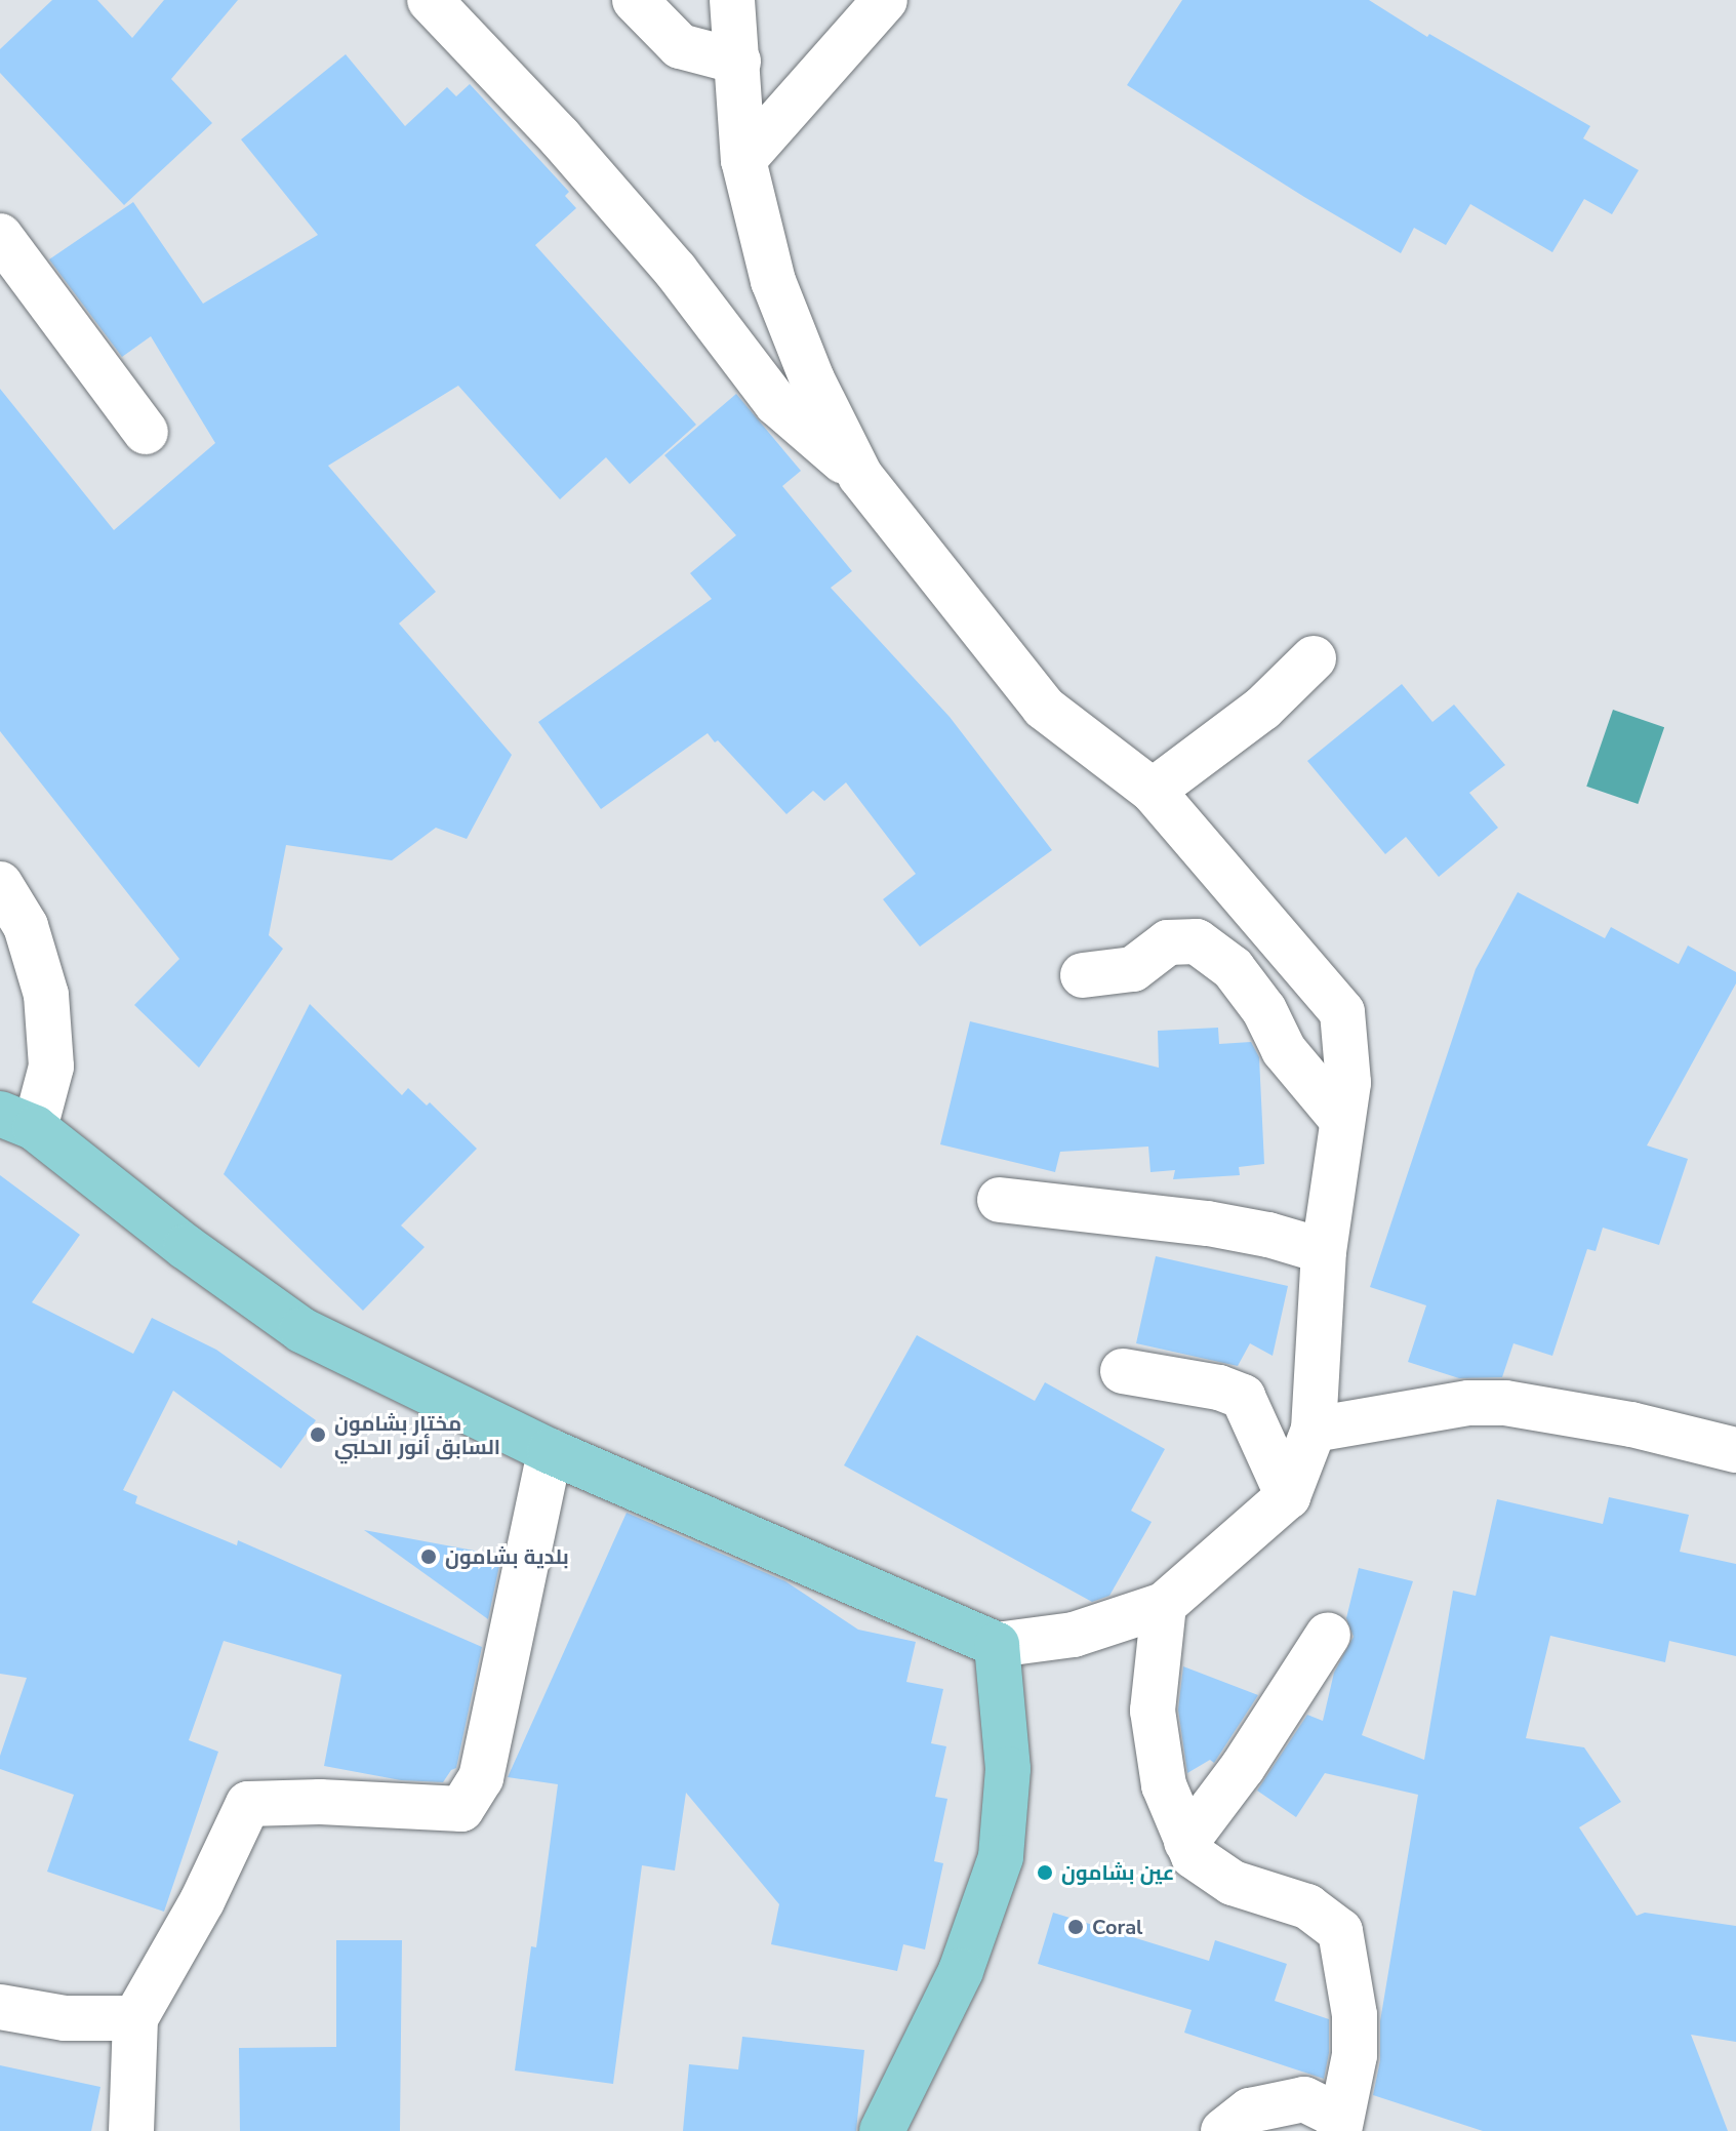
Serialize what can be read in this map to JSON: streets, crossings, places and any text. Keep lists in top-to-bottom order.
{
  "places": [
    "مختار بشامون السابق أنور الحلبي",
    "بلدية بشامون",
    "عين بشامون",
    "Coral"
  ]
}
